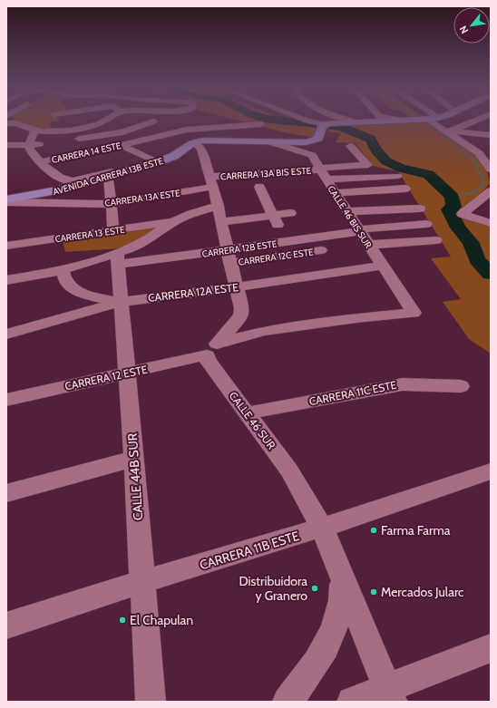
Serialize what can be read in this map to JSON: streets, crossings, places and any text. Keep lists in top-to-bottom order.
{
  "streets": {
    "main road": ["AVENIDA CARRERA 13B ESTE"],
    "street": [
      "CARRERA 14 ESTE",
      "CARRERA 13A BIS ESTE",
      "CARRERA 13A ESTE",
      "CALLE 46 BIS SUR",
      "CARRERA 13 ESTE",
      "CARRERA 12B ESTE",
      "CARRERA 12C ESTE",
      "CARRERA 12A ESTE",
      "CARRERA 12 ESTE",
      "CARRERA 11C ESTE",
      "CALLE 46 SUR",
      "CALLE 44B SUR",
      "CARRERA 11B ESTE"
    ]
  },
  "crossings": [
    ["CARRERA 13A BIS ESTE", "CARRERA 13A ESTE"],
    ["CARRERA 13A BIS ESTE", "CALLE 46 BIS SUR"],
    ["AVENIDA CARRERA 13B ESTE", "CARRERA 13A ESTE"],
    ["AVENIDA CARRERA 13B ESTE", "CALLE 46 BIS SUR"],
    ["CALLE 46 BIS SUR", "CARRERA 12B ESTE"],
    ["CALLE 46 BIS SUR", "CARRERA 12A ESTE"],
    ["CALLE 46 BIS SUR", "CARRERA 12 ESTE"],
    ["CARRERA 12B ESTE", "CARRERA 12C ESTE"],
    ["CARRERA 12B ESTE", "CALLE 44B SUR"],
    ["CARRERA 12A ESTE", "CALLE 44B SUR"],
    ["CARRERA 12 ESTE", "CALLE 46 SUR"],
    ["CARRERA 12 ESTE", "CALLE 44B SUR"],
    ["CARRERA 11C ESTE", "CALLE 46 SUR"],
    ["CALLE 46 SUR", "CARRERA 11B ESTE"],
    ["CALLE 44B SUR", "CARRERA 11B ESTE"]
  ],
  "places": [
    "Farma Farma",
    "Distribuidora y Granero",
    "Mercados Jularc",
    "El Chapulan"
  ],
  "north": "bottom left"
}
